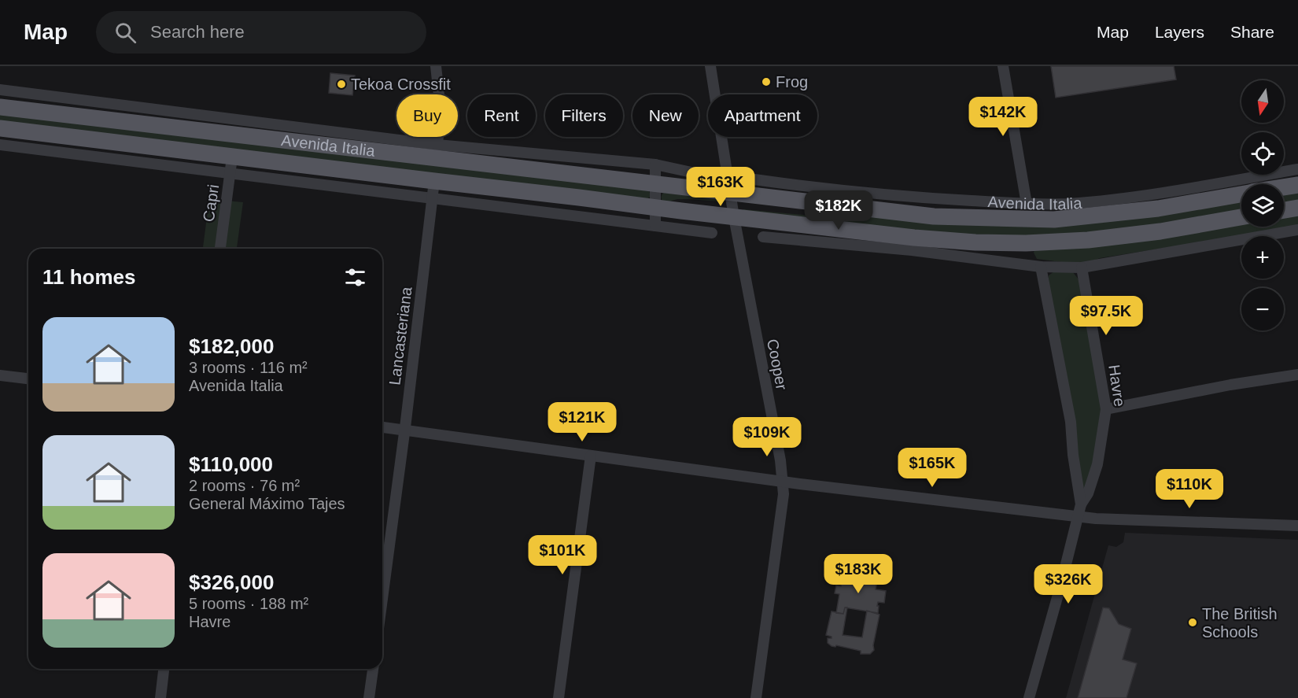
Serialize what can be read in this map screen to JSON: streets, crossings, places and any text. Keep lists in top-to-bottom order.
{
  "streets": {
    "main road": ["Avenida Italia"],
    "street": [
      "Capri",
      "Lancasteriana",
      "Cooper",
      "Havre"
    ]
  },
  "crossings": [
    ["Avenida Italia", "Capri"],
    ["Avenida Italia", "Lancasteriana"],
    ["Avenida Italia", "Cooper"],
    ["Avenida Italia", "Havre"]
  ],
  "places": ["Frog", "Tekoa Crossfit", "The British Schools"],
  "north": "bottom",
  "page": {
    "header": "Map",
    "search": "Search here",
    "nav": ["Map", "Layers", "Share"],
    "map_buttons": ["+", "−"],
    "chip": [
      "Buy",
      "Rent",
      "Filters",
      "New",
      "Apartment"
    ],
    "price": [
      "$142K",
      "$163K",
      "$182K",
      "$97.5K",
      "$121K",
      "$109K",
      "$165K",
      "$110K",
      "$101K",
      "$183K",
      "$326K"
    ],
    "heading": "11 homes",
    "list": [
      {
        "name": "$182,000",
        "note": "3 rooms · 116 m² · Avenida Italia"
      },
      {
        "name": "$110,000",
        "note": "2 rooms · 76 m² · General Máximo Tajes"
      },
      {
        "name": "$326,000",
        "note": "5 rooms · 188 m² · Havre"
      }
    ]
  }
}
